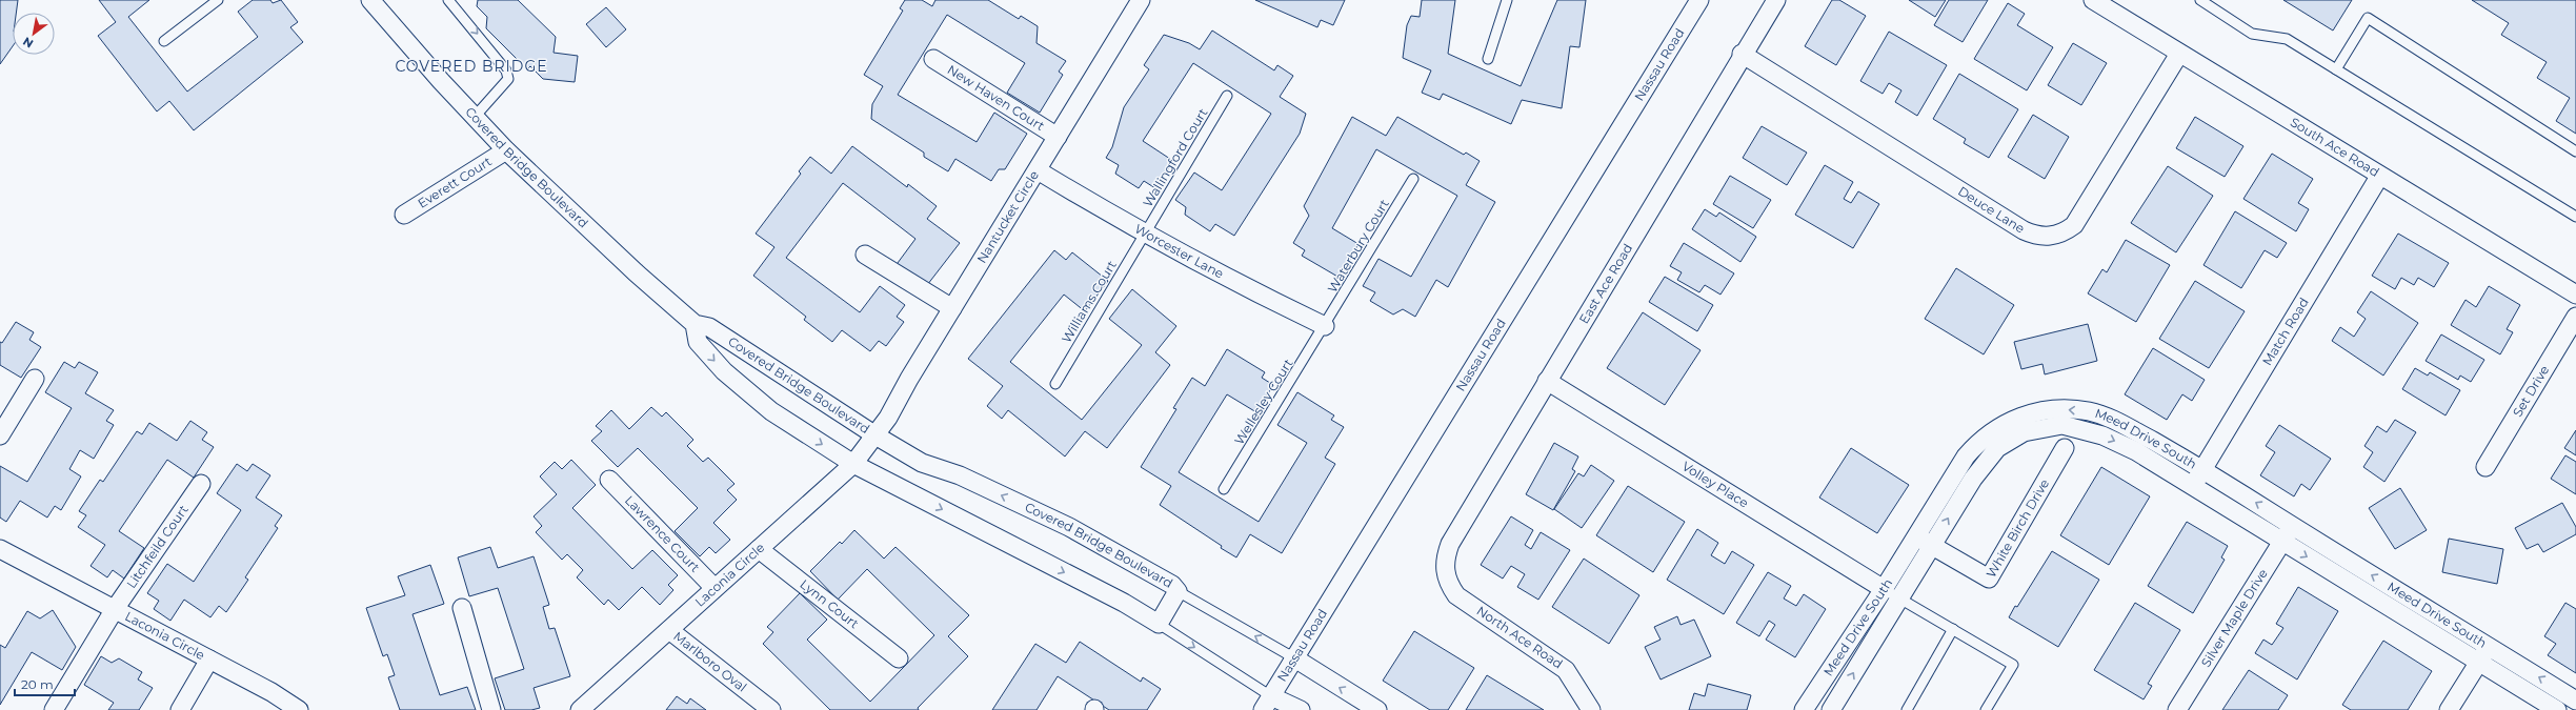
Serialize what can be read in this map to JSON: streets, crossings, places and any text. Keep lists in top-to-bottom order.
{
  "streets": {
    "street": [
      "Nassau Road",
      "New Haven Court",
      "South Ace Road",
      "Covered Bridge Boulevard",
      "Everett Court",
      "Deuce Lane",
      "Nantucket Circle",
      "Worcester Lane",
      "East Ace Road",
      "Match Road",
      "Set Drive",
      "Meed Drive South",
      "Volley Place",
      "White Birch Drive",
      "Lawrence Court",
      "Litchfeild Court",
      "Laconia Circle",
      "Lynn Court",
      "Silver Maple Drive",
      "North Ace Road",
      "Marlboro Oval"
    ],
    "lane": [
      "Wallingford Court",
      "Waterbury Court",
      "Williams Court",
      "Wellesley Court"
    ]
  },
  "crossings": [
    ["New Haven Court", "Nantucket Circle"],
    ["South Ace Road", "Deuce Lane"],
    ["South Ace Road", "Match Road"],
    ["Wallingford Court", "Worcester Lane"],
    ["Wallingford Court", "Williams Court"],
    ["Covered Bridge Boulevard", "Everett Court"],
    ["Covered Bridge Boulevard", "Nantucket Circle"],
    ["Covered Bridge Boulevard", "Laconia Circle"],
    ["Deuce Lane", "East Ace Road"],
    ["Nantucket Circle", "Worcester Lane"],
    ["Nantucket Circle", "Laconia Circle"],
    ["Waterbury Court", "Worcester Lane"],
    ["Waterbury Court", "Wellesley Court"],
    ["Worcester Lane", "Williams Court"],
    ["Worcester Lane", "Wellesley Court"],
    ["East Ace Road", "Volley Place"],
    ["East Ace Road", "North Ace Road"],
    ["Match Road", "Meed Drive South"],
    ["Meed Drive South", "Volley Place"],
    ["Meed Drive South", "White Birch Drive"],
    ["Meed Drive South", "Silver Maple Drive"],
    ["Lawrence Court", "Laconia Circle"],
    ["Litchfeild Court", "Laconia Circle"],
    ["Laconia Circle", "Lynn Court"],
    ["Laconia Circle", "Marlboro Oval"]
  ],
  "districts": ["COVERED BRIDGE"],
  "scale_bar": "20 m",
  "north": "bottom left"
}
